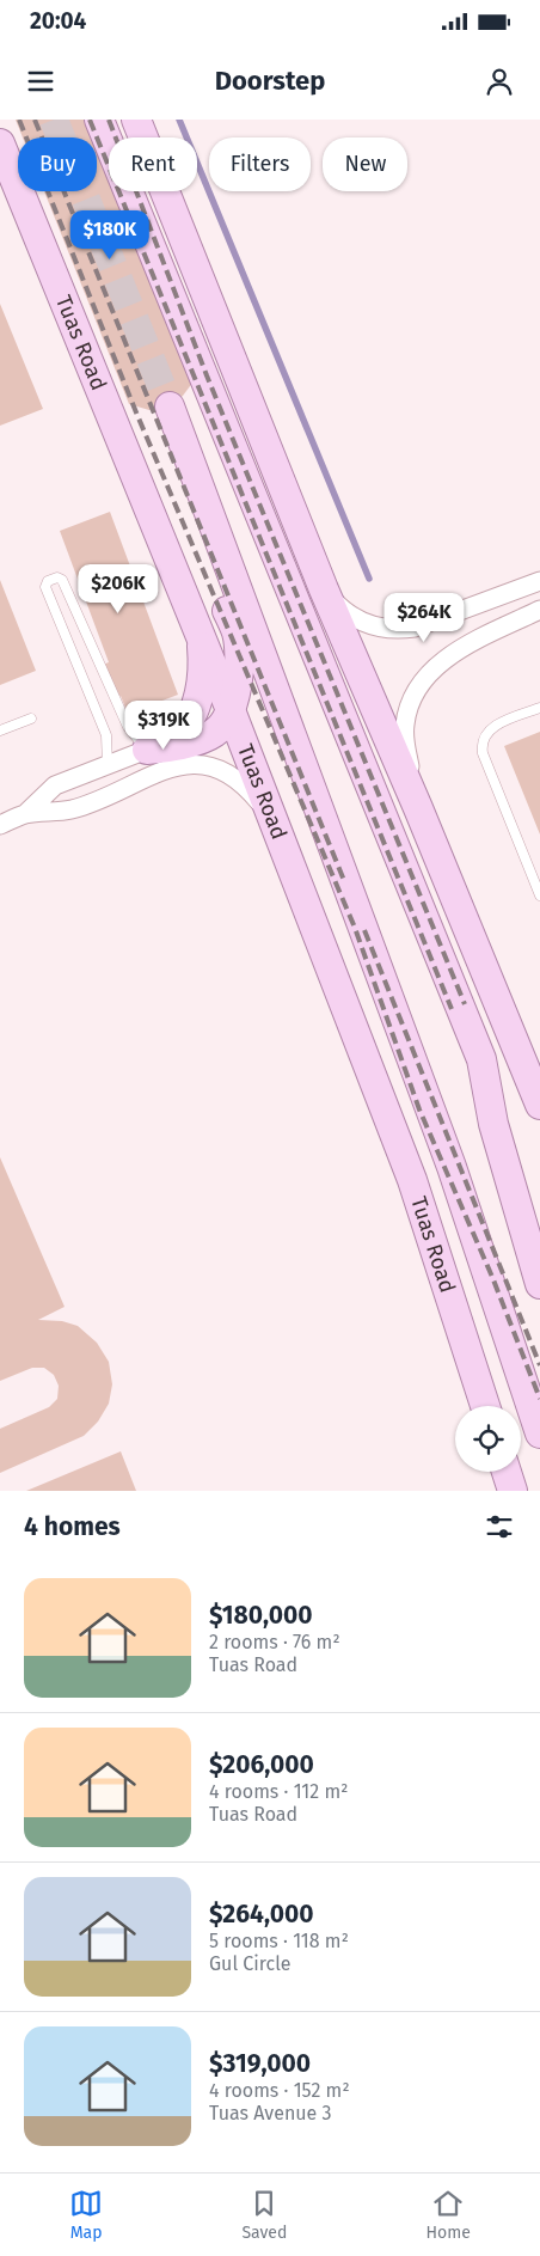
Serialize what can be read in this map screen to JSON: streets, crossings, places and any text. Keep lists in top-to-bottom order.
{
  "streets": {
    "main road": ["Tuas Road"]
  },
  "page": {
    "status": "20:04",
    "header": "Doorstep",
    "chip": [
      "Buy",
      "Rent",
      "Filters",
      "New"
    ],
    "price": [
      "$180K",
      "$206K",
      "$264K",
      "$319K"
    ],
    "heading": "4 homes",
    "list": [
      {
        "name": "$180,000",
        "note": "2 rooms · 76 m² · Tuas Road"
      },
      {
        "name": "$206,000",
        "note": "4 rooms · 112 m² · Tuas Road"
      },
      {
        "name": "$264,000",
        "note": "5 rooms · 118 m² · Gul Circle"
      },
      {
        "name": "$319,000",
        "note": "4 rooms · 152 m² · Tuas Avenue 3"
      }
    ],
    "tabs": ["Map", "Saved", "Home"]
  }
}
